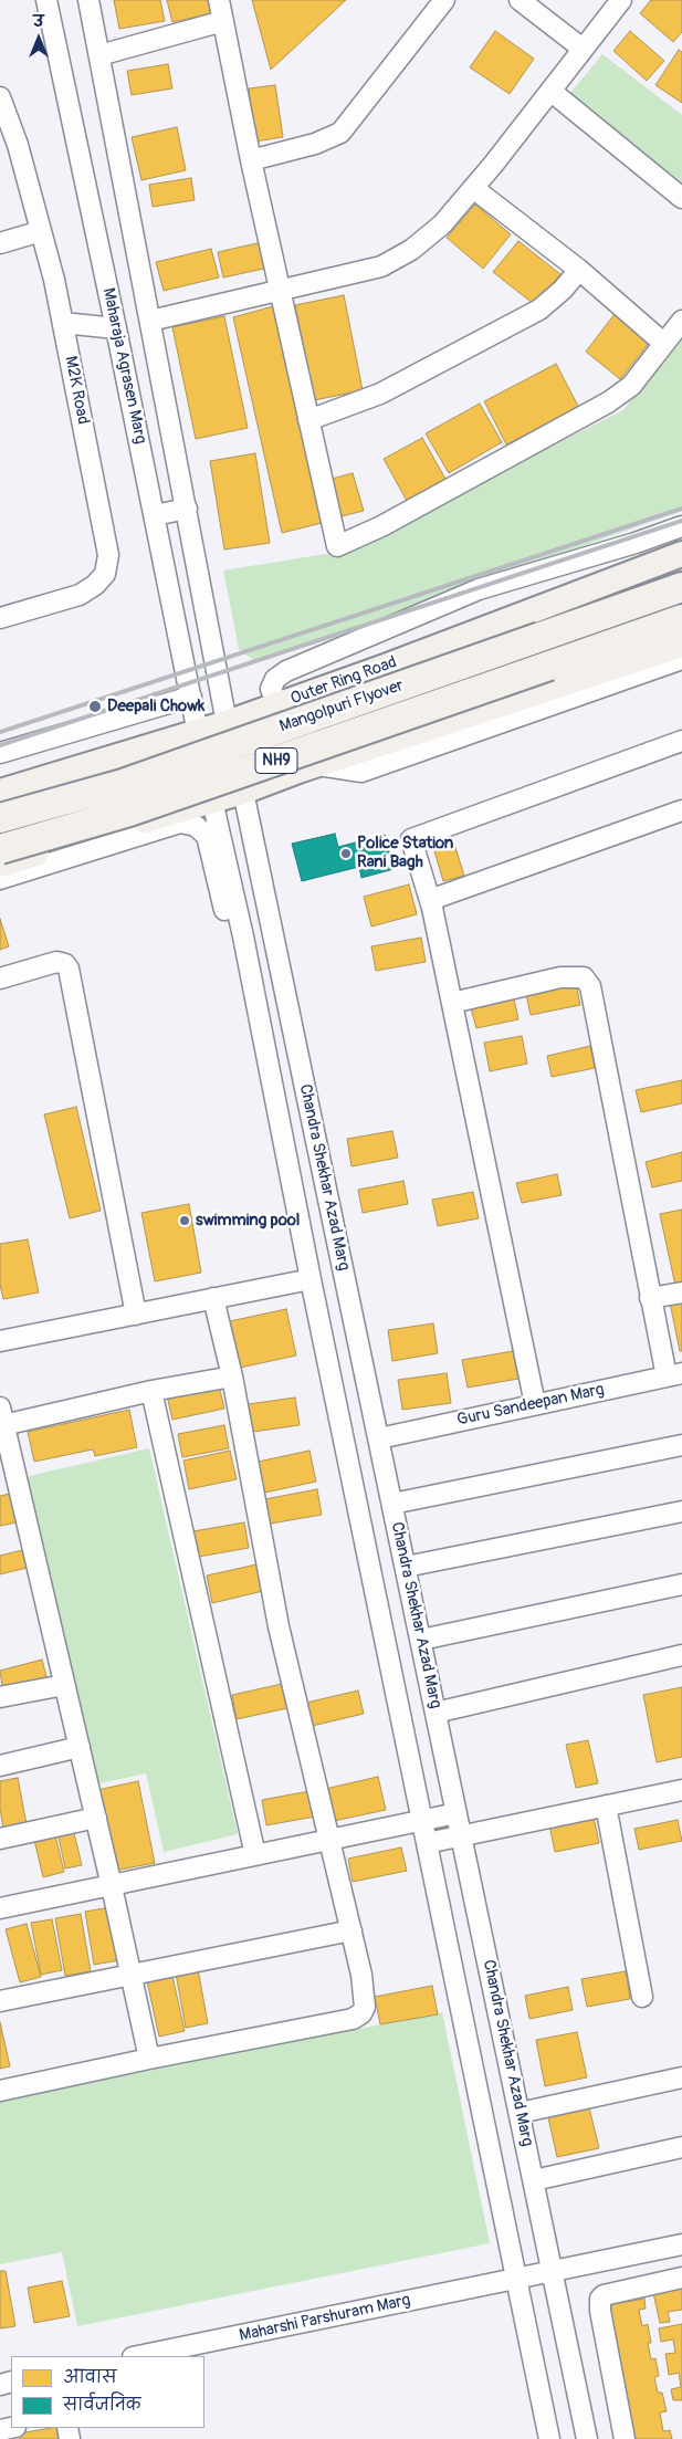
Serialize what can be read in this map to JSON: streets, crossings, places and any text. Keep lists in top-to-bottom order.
{
  "streets": {
    "highway": ["Mangolpuri Flyover", "NH9"],
    "main road": ["Outer Ring Road"],
    "street": [
      "Maharaja Agrasen Marg",
      "M2K Road",
      "Chandra Shekhar Azad Marg",
      "Guru Sandeepan Marg",
      "Maharshi Parshuram Marg"
    ]
  },
  "crossings": [
    ["Maharaja Agrasen Marg", "Outer Ring Road"],
    ["Chandra Shekhar Azad Marg", "Guru Sandeepan Marg"],
    ["Chandra Shekhar Azad Marg", "Maharshi Parshuram Marg"]
  ],
  "places": ["Deepali Chowk", "Police Station Rani Bagh", "swimming pool"],
  "legend": ["आवास", "सार्वजनिक"],
  "north": "top"
}
